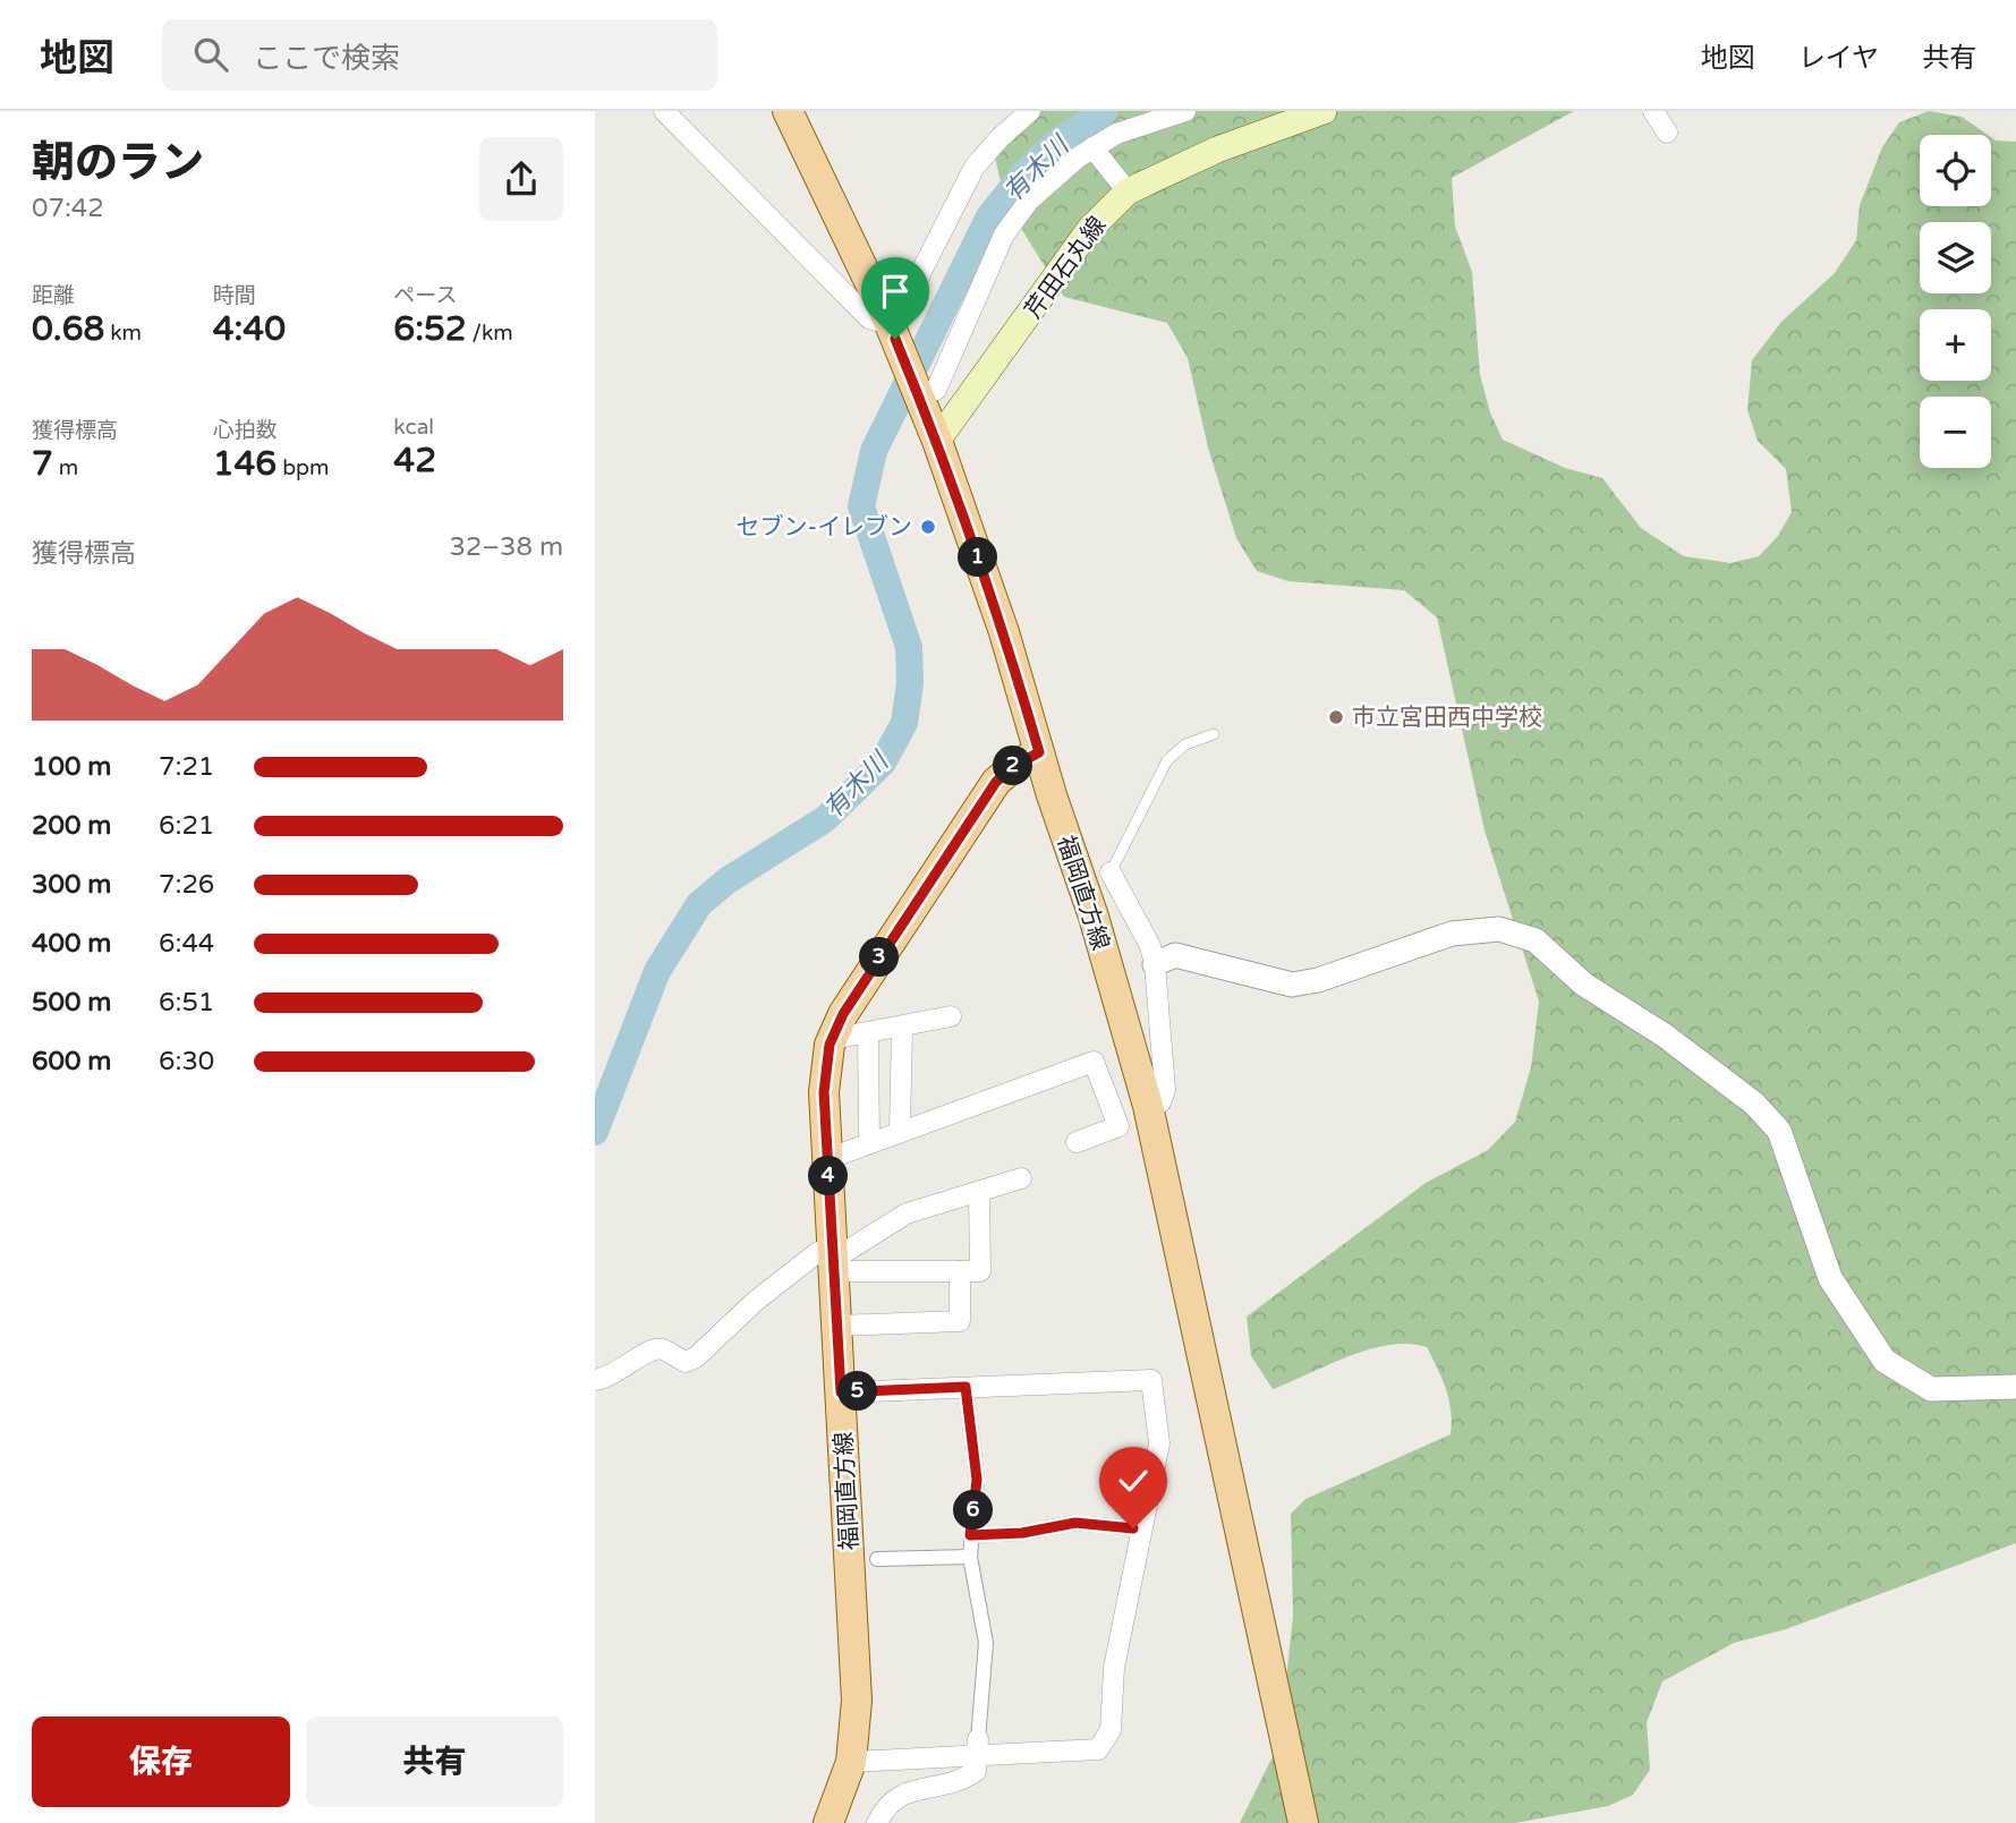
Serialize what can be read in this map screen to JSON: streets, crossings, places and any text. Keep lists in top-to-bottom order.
{
  "streets": {
    "main road": ["芹田石丸線", "福岡直方線"]
  },
  "crossings": [
    ["芹田石丸線", "福岡直方線"]
  ],
  "water": ["有木川"],
  "places": ["セブン-イレブン", "市立宮田西中学校"],
  "page": {
    "header": "地図",
    "search": "ここで検索",
    "nav": ["地図", "レイヤ", "共有"],
    "heading": ["朝のラン", "07:42"],
    "map_buttons": ["+", "−"],
    "stats": [
      ["距離", "0.68 km"],
      ["時間", "4:40"],
      ["ペース", "6:52 /km"],
      ["獲得標高", "7 m"],
      ["心拍数", "146 bpm"],
      ["kcal", "42"]
    ],
    "chart": ["獲得標高", "32–38 m"],
    "pins": [
      "1",
      "2",
      "3",
      "4",
      "5",
      "6"
    ],
    "list": [
      {
        "name": "100 m",
        "note": "7:21"
      },
      {
        "name": "200 m",
        "note": "6:21"
      },
      {
        "name": "300 m",
        "note": "7:26"
      },
      {
        "name": "400 m",
        "note": "6:44"
      },
      {
        "name": "500 m",
        "note": "6:51"
      },
      {
        "name": "600 m",
        "note": "6:30"
      }
    ],
    "buttons": ["保存", "共有"]
  }
}
